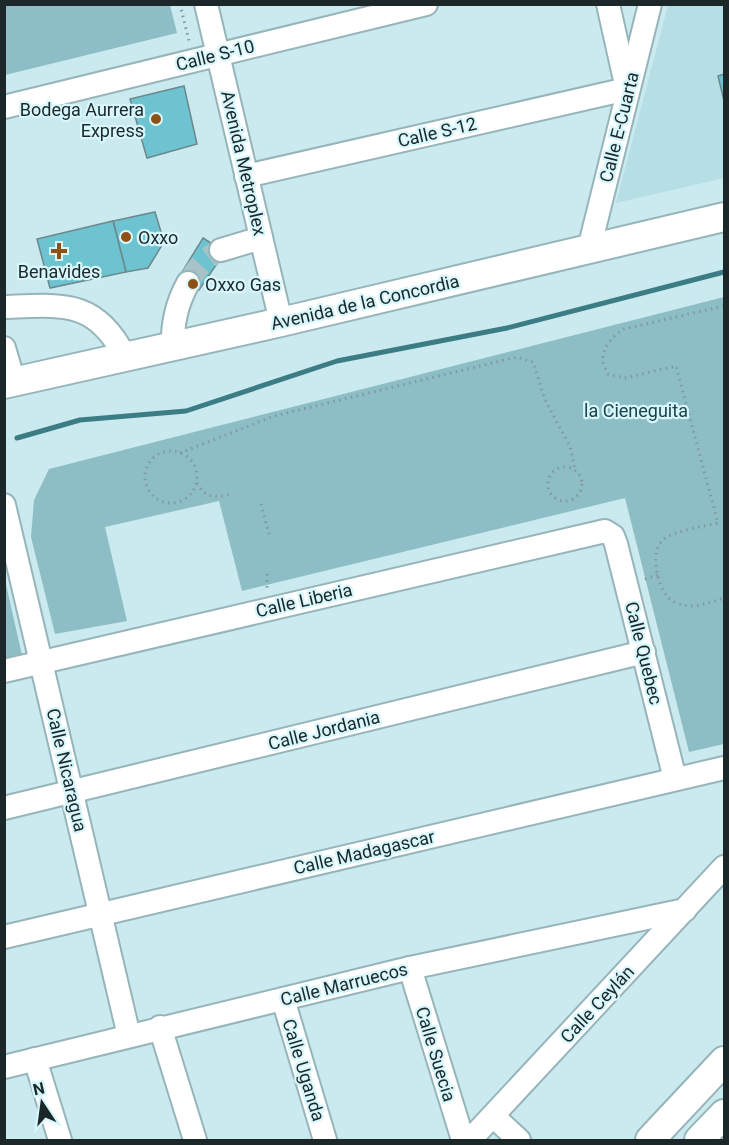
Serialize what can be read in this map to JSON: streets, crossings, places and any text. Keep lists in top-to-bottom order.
{
  "streets": {
    "main road": ["Avenida de la Concordia"],
    "street": [
      "Calle S-10",
      "Calle E-Cuarta",
      "Calle S-12",
      "Avenida Metroplex",
      "Calle Liberia",
      "Calle Quebec",
      "Calle Jordania",
      "Calle Nicaragua",
      "Calle Madagascar",
      "Calle Marruecos",
      "Calle Ceylán",
      "Calle Suecia",
      "Calle Uganda"
    ]
  },
  "crossings": [
    ["Calle S-10", "Avenida Metroplex"],
    ["Calle E-Cuarta", "Calle S-12"],
    ["Calle E-Cuarta", "Avenida de la Concordia"],
    ["Calle S-12", "Avenida Metroplex"],
    ["Avenida Metroplex", "Avenida de la Concordia"],
    ["Calle Liberia", "Calle Quebec"],
    ["Calle Liberia", "Calle Nicaragua"],
    ["Calle Quebec", "Calle Jordania"],
    ["Calle Quebec", "Calle Madagascar"],
    ["Calle Jordania", "Calle Nicaragua"],
    ["Calle Nicaragua", "Calle Madagascar"],
    ["Calle Nicaragua", "Calle Marruecos"],
    ["Calle Marruecos", "Calle Ceylán"],
    ["Calle Marruecos", "Calle Suecia"],
    ["Calle Marruecos", "Calle Uganda"]
  ],
  "parks": ["la Cieneguita"],
  "places": {
    "other": ["Bodega Aurrera Express", "Oxxo", "Oxxo Gas"],
    "health": ["Benavides"]
  },
  "north": "top"
}
